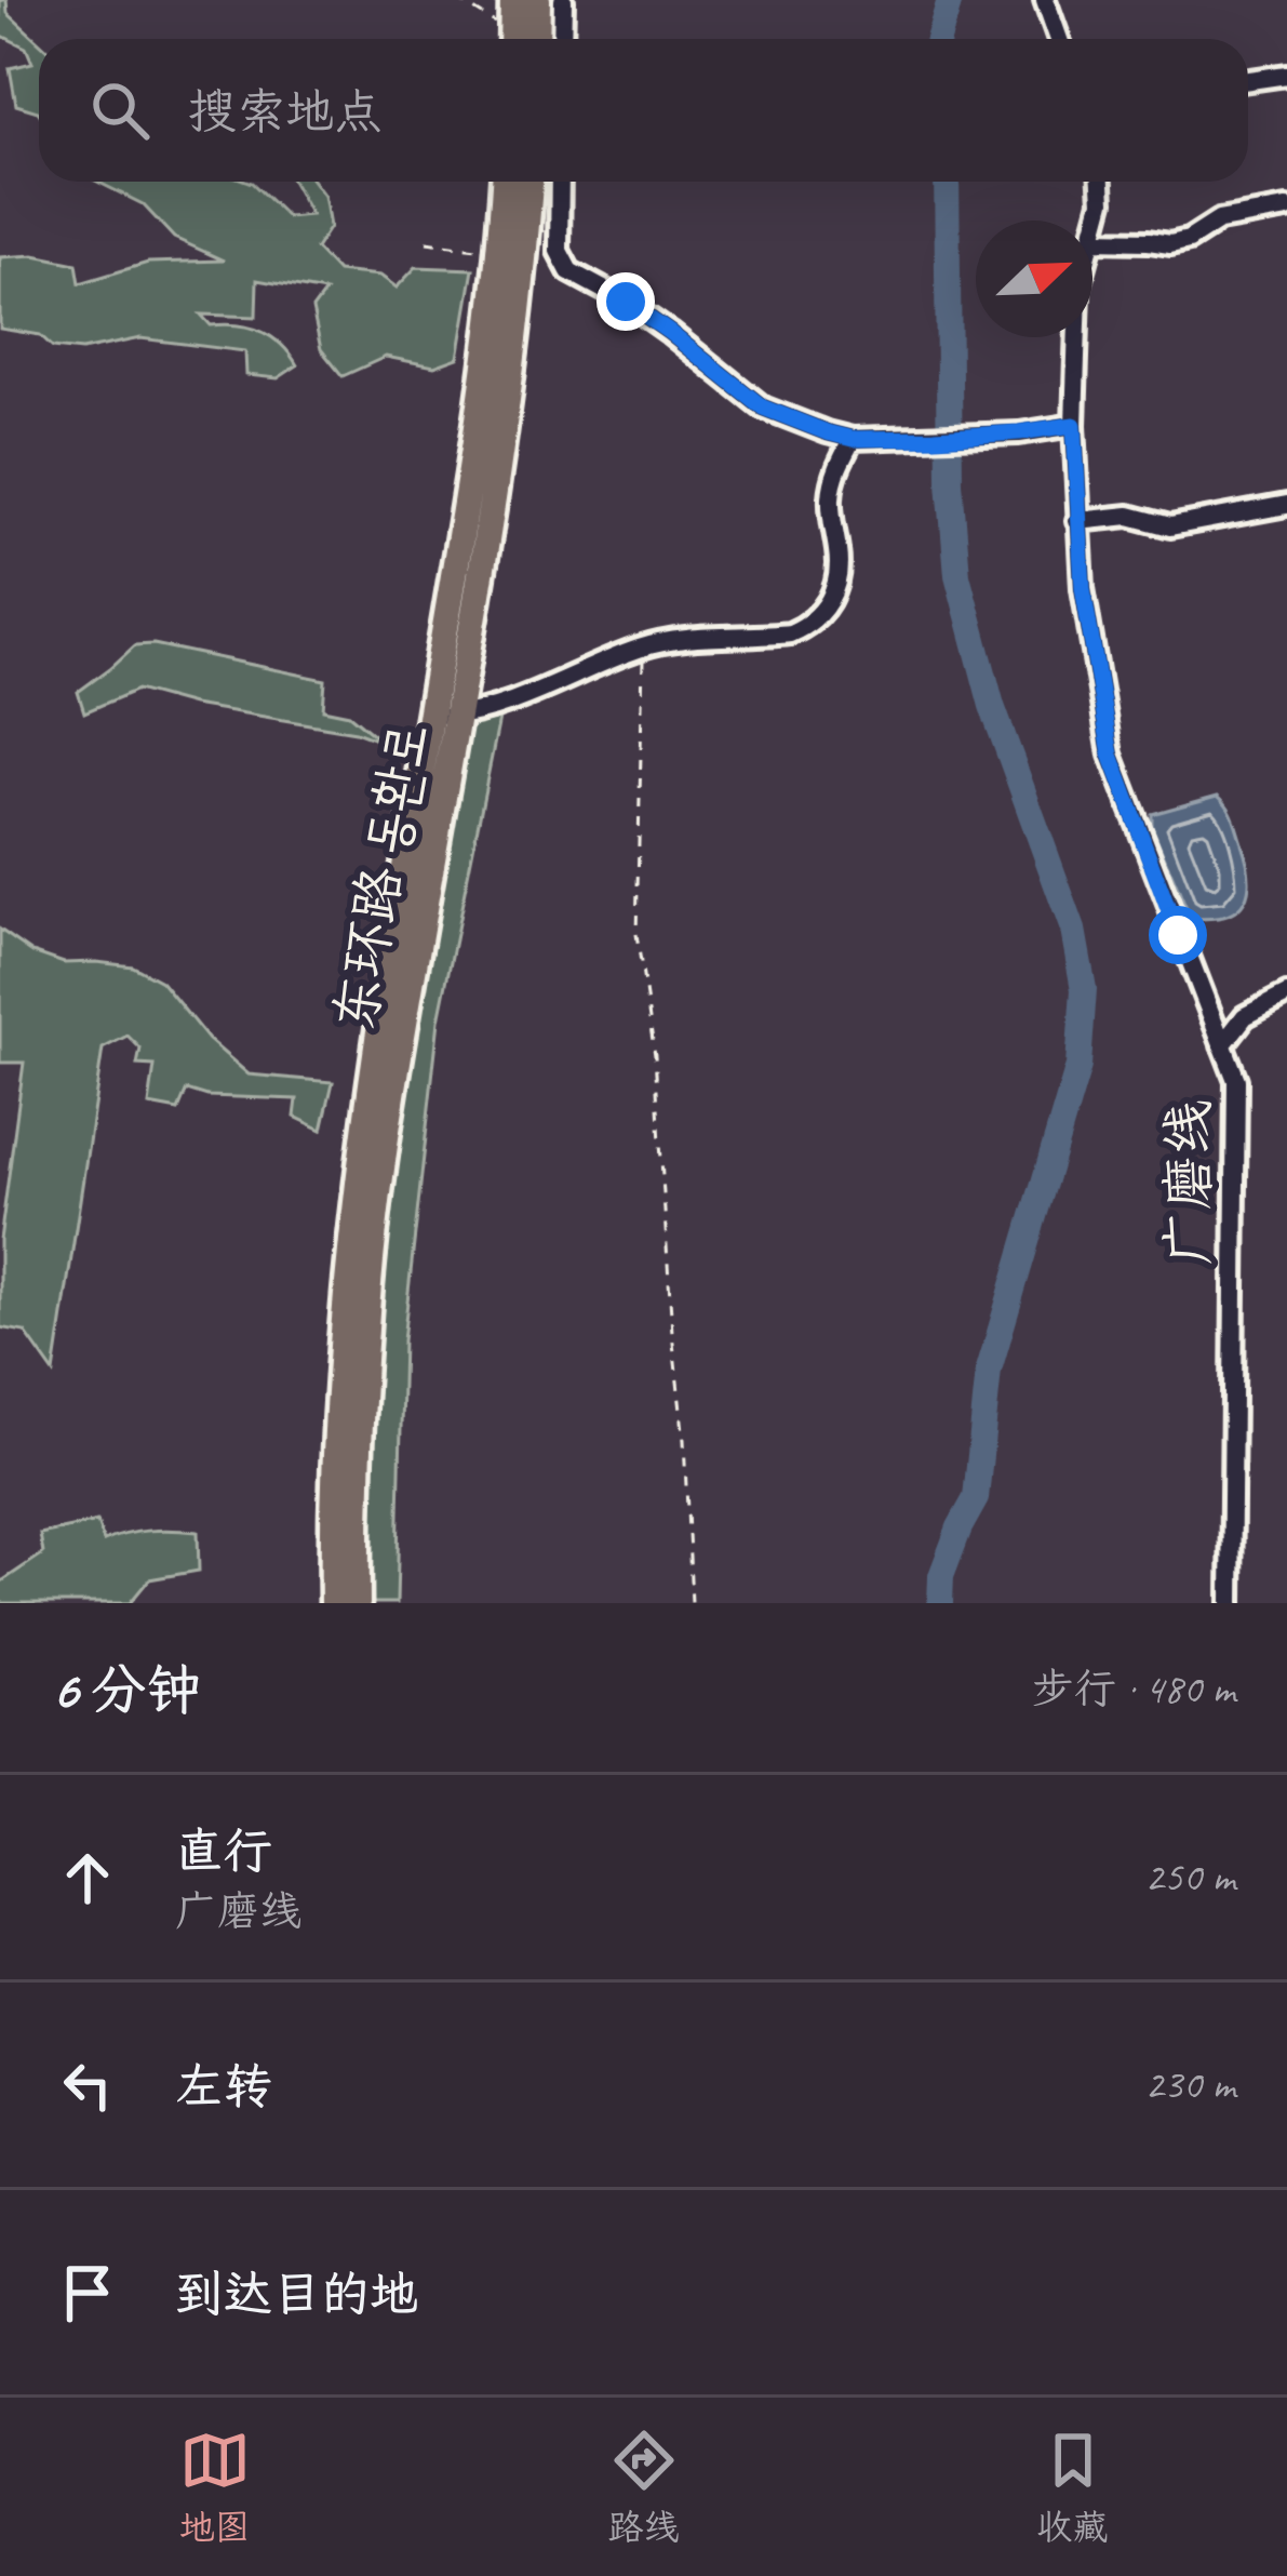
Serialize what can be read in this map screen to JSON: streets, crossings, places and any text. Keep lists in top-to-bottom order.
{
  "streets": {
    "highway": ["东环路 동환로"],
    "street": ["广磨线"]
  },
  "north": "top right",
  "page": {
    "search": "搜索地点",
    "heading": ["6 分钟", "步行 · 480 m"],
    "list": [
      ["直行", "广磨线", "250 m"],
      ["左转", "230 m"],
      "到达目的地"
    ],
    "nav": ["地图", "路线", "收藏"]
  }
}
